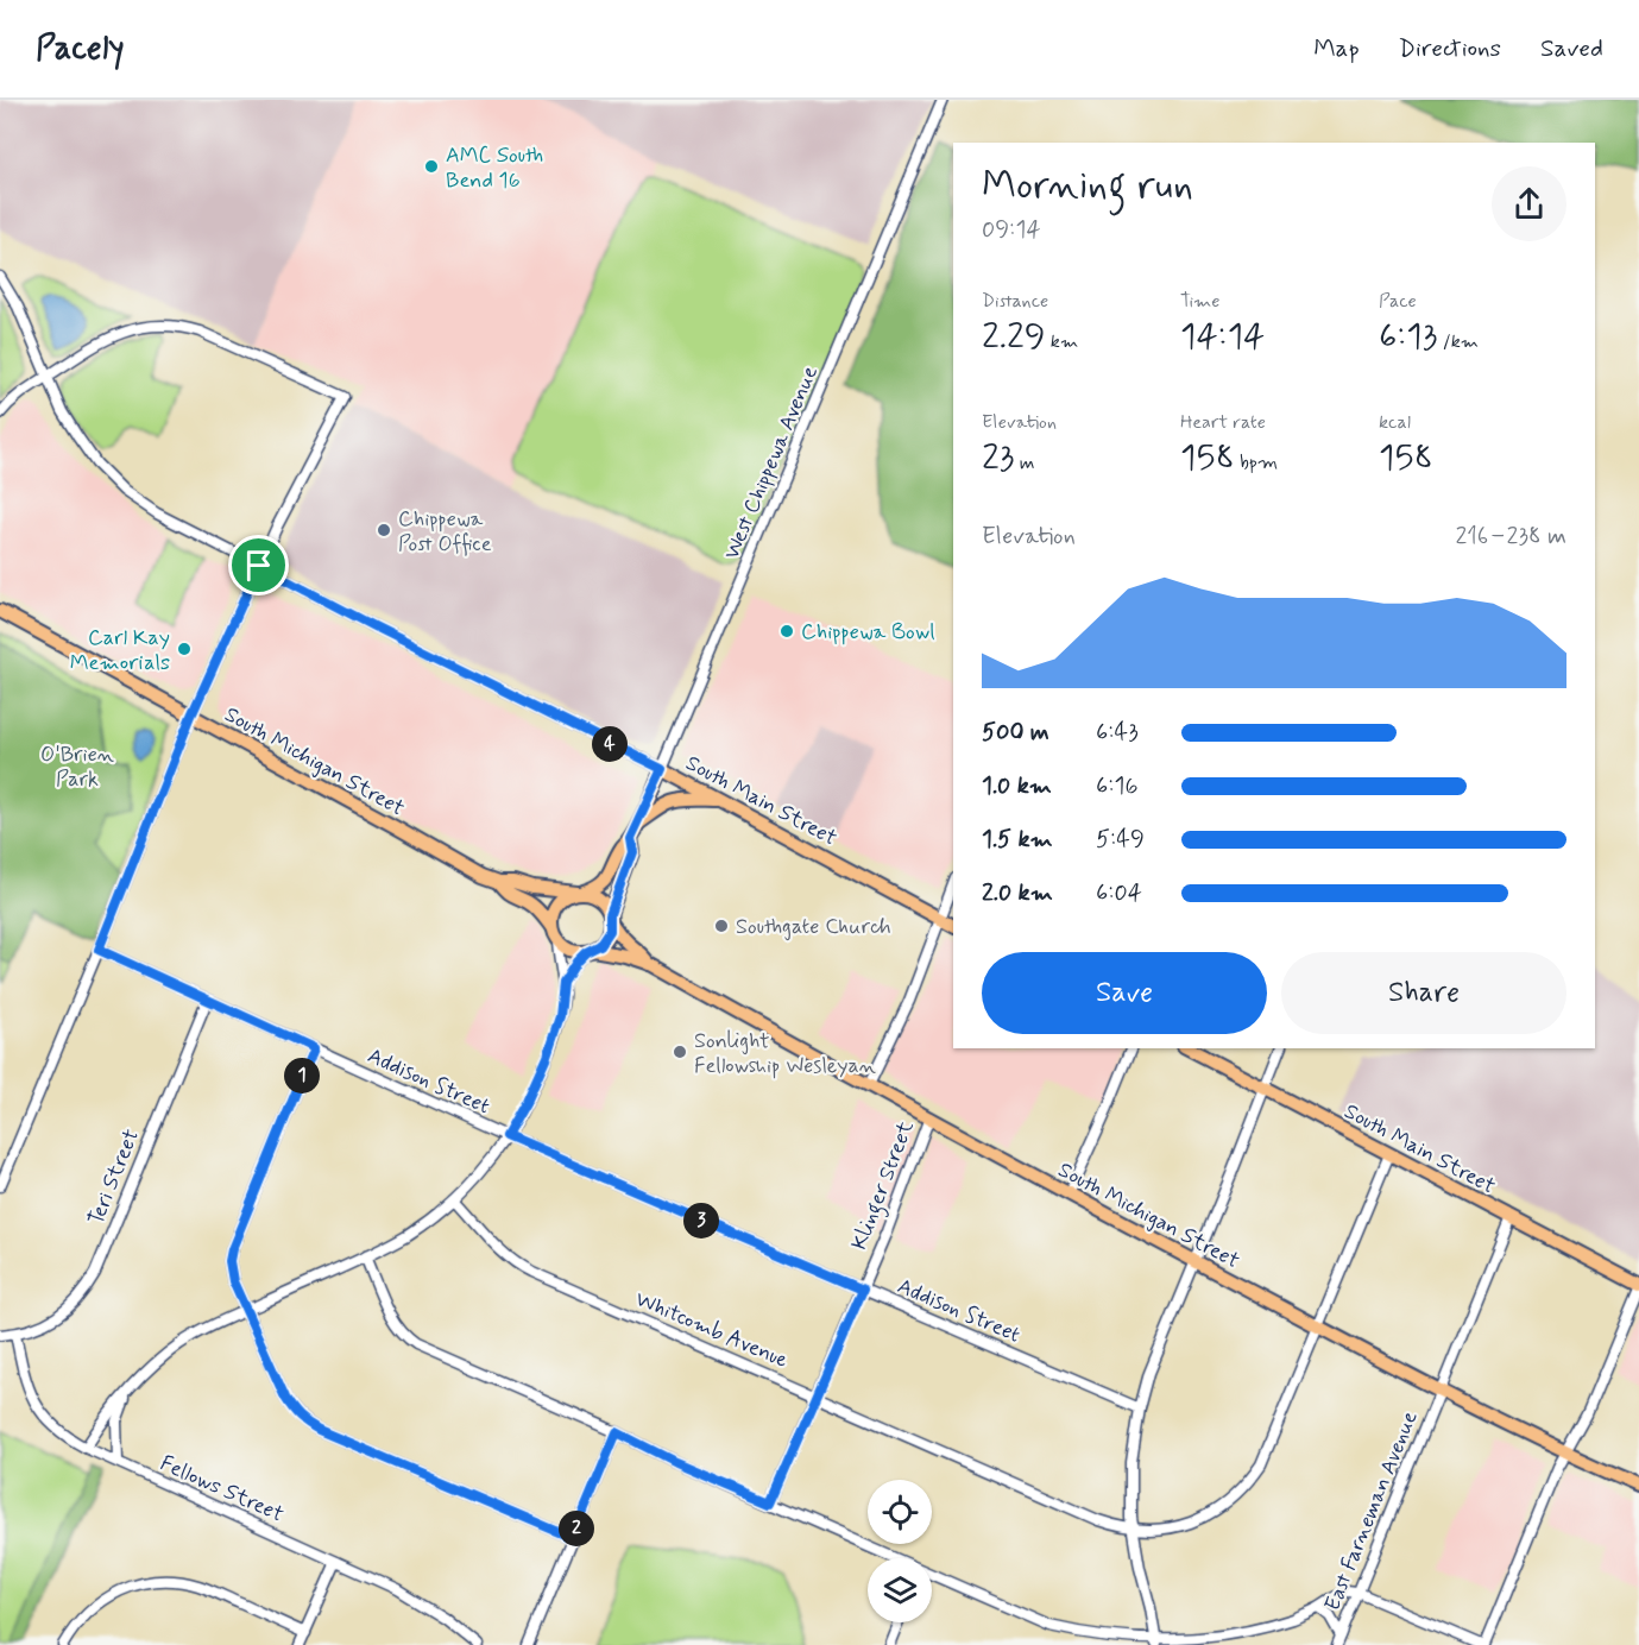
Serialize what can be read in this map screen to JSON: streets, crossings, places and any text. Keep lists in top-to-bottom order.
{
  "streets": {
    "main road": ["West Chippewa Avenue", "South Michigan Street", "South Main Street"],
    "street": [
      "Addison Street",
      "Teri Street",
      "Klinger Street",
      "Whitcomb Avenue",
      "Fellows Street",
      "East Farneman Avenue"
    ]
  },
  "crossings": [
    ["West Chippewa Avenue", "South Michigan Street"],
    ["West Chippewa Avenue", "South Main Street"],
    ["South Michigan Street", "Klinger Street"],
    ["South Michigan Street", "Whitcomb Avenue"],
    ["South Michigan Street", "East Farneman Avenue"],
    ["South Main Street", "Whitcomb Avenue"],
    ["South Main Street", "East Farneman Avenue"],
    ["Addison Street", "Teri Street"],
    ["Addison Street", "Klinger Street"],
    ["Teri Street", "Fellows Street"],
    ["Klinger Street", "Whitcomb Avenue"]
  ],
  "parks": ["O'Brien Park"],
  "places": [
    "AMC South Bend 16",
    "Chippewa Post Office",
    "Chippewa Bowl",
    "Carl Kay Memorials",
    "Southgate Church",
    "Sonlight Fellowship Wesleyan"
  ],
  "page": {
    "header": "Pacely",
    "nav": ["Map", "Directions", "Saved"],
    "heading": ["Morning run", "09:14"],
    "stats": [
      ["Distance", "2.29 km"],
      ["Time", "14:14"],
      ["Pace", "6:13 /km"],
      ["Elevation", "23 m"],
      ["Heart rate", "158 bpm"],
      ["kcal", "158"]
    ],
    "chart": ["Elevation", "216–238 m"],
    "list": [
      {
        "name": "500 m",
        "note": "6:43"
      },
      {
        "name": "1.0 km",
        "note": "6:16"
      },
      {
        "name": "1.5 km",
        "note": "5:49"
      },
      {
        "name": "2.0 km",
        "note": "6:04"
      }
    ],
    "pins": [
      "4",
      "1",
      "3",
      "2"
    ],
    "buttons": ["Save", "Share"]
  }
}
